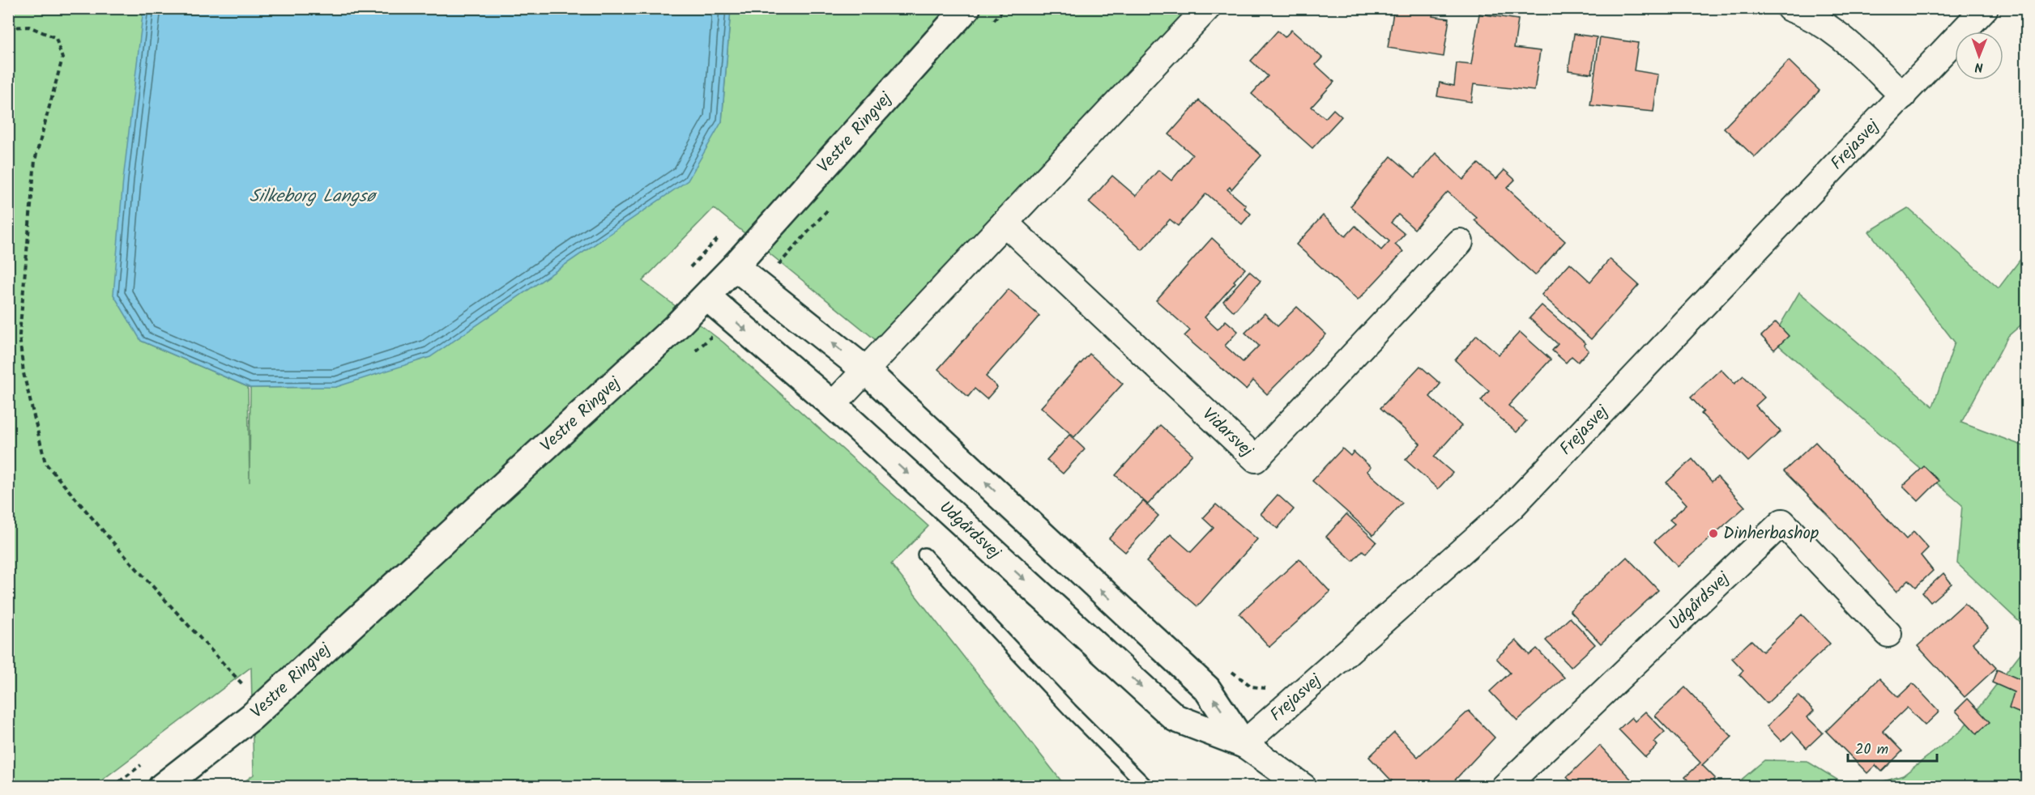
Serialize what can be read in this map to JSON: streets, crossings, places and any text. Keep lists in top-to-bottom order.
{
  "streets": {
    "street": [
      "Vestre Ringvej",
      "Frejasvej",
      "Vidarsvej",
      "Udgårdsvej"
    ]
  },
  "crossings": [
    ["Vestre Ringvej", "Udgårdsvej"],
    ["Frejasvej", "Udgårdsvej"]
  ],
  "water": ["Silkeborg Langsø"],
  "places": ["Dinherbashop"],
  "scale_bar": "20 m",
  "north": "bottom"
}
